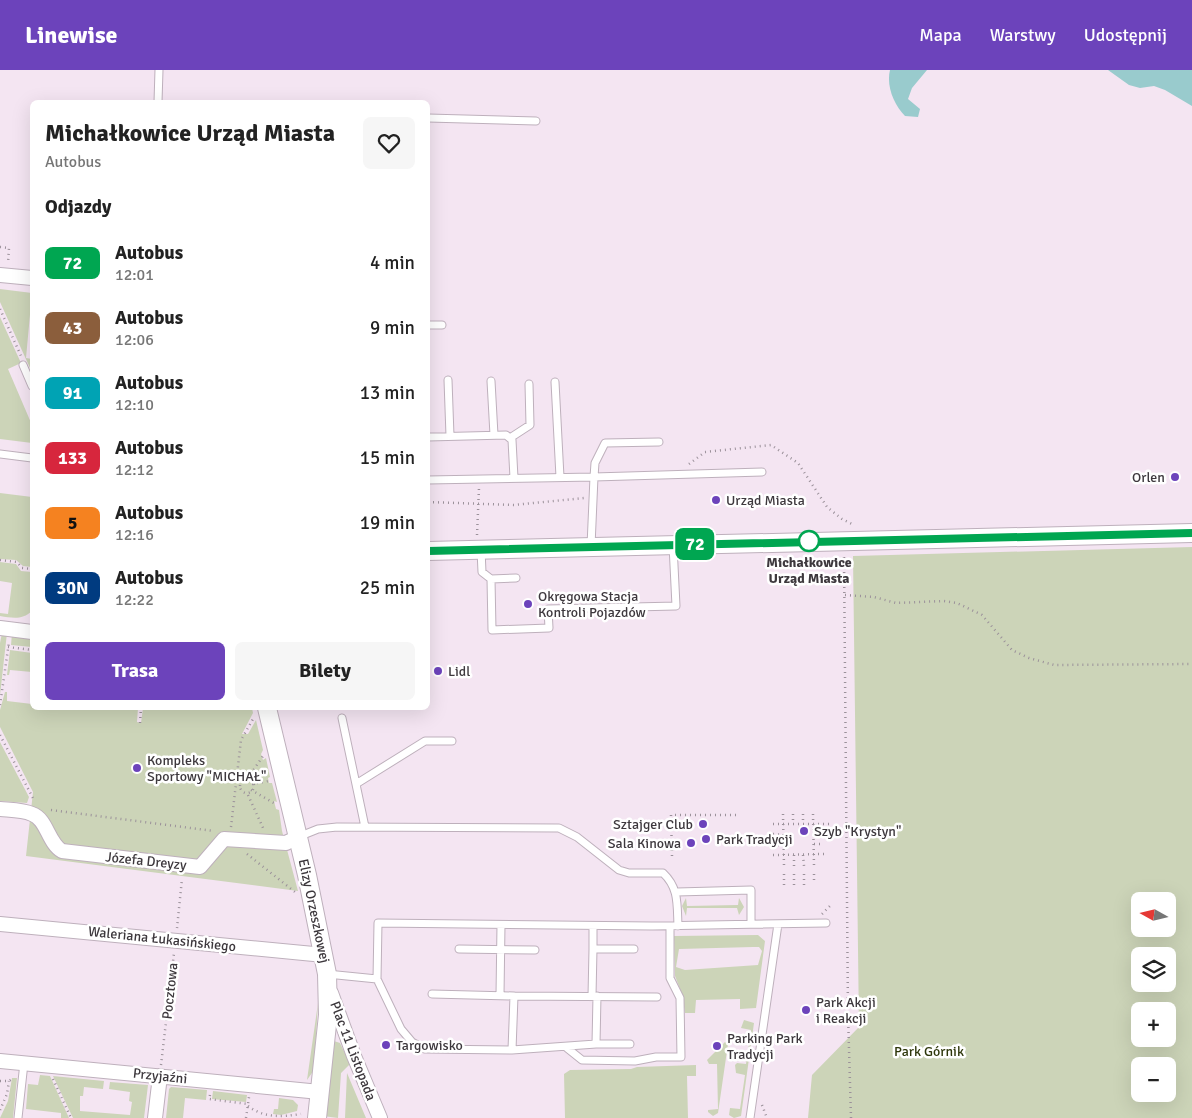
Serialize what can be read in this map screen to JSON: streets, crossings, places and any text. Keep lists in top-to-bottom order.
{
  "streets": {
    "street": [
      "Józefa Dreyzy",
      "Elizy Orzeszkowej",
      "Waleriana Łukasińskiego",
      "Plac 11 Listopada",
      "Przyjaźni"
    ],
    "path": ["Pocztowa"]
  },
  "crossings": [
    ["Józefa Dreyzy", "Pocztowa"],
    ["Elizy Orzeszkowej", "Waleriana Łukasińskiego"],
    ["Elizy Orzeszkowej", "Plac 11 Listopada"],
    ["Elizy Orzeszkowej", "Przyjaźni"],
    ["Waleriana Łukasińskiego", "Pocztowa"],
    ["Pocztowa", "Przyjaźni"]
  ],
  "parks": ["Park Górnik"],
  "places": [
    "Orlen",
    "Urząd Miasta",
    "Michałkowice Urząd Miasta",
    "Okręgowa Stacja Kontroli Pojazdów",
    "Lidl",
    "Kompleks Sportowy \"MICHAŁ\"",
    "Sztajger Club",
    "Szyb \"Krystyn\"",
    "Park Tradycji",
    "Sala Kinowa",
    "Park Akcji i Reakcji",
    "Targowisko",
    "Parking Park Tradycji"
  ],
  "lines": ["bus line 72"],
  "north": "left",
  "page": {
    "header": "Linewise",
    "nav": ["Mapa", "Warstwy", "Udostępnij"],
    "on_map": "72",
    "heading": [
      ["Michałkowice Urząd Miasta", "Autobus"],
      "Odjazdy"
    ],
    "list": [
      {
        "mark": "72",
        "name": "Autobus",
        "note": "12:01",
        "value": "4 min"
      },
      {
        "mark": "43",
        "name": "Autobus",
        "note": "12:06",
        "value": "9 min"
      },
      {
        "mark": "91",
        "name": "Autobus",
        "note": "12:10",
        "value": "13 min"
      },
      {
        "mark": "133",
        "name": "Autobus",
        "note": "12:12",
        "value": "15 min"
      },
      {
        "mark": "5",
        "name": "Autobus",
        "note": "12:16",
        "value": "19 min"
      },
      {
        "mark": "30N",
        "name": "Autobus",
        "note": "12:22",
        "value": "25 min"
      }
    ],
    "buttons": ["Trasa", "Bilety"],
    "map_buttons": ["+", "−"]
  }
}
